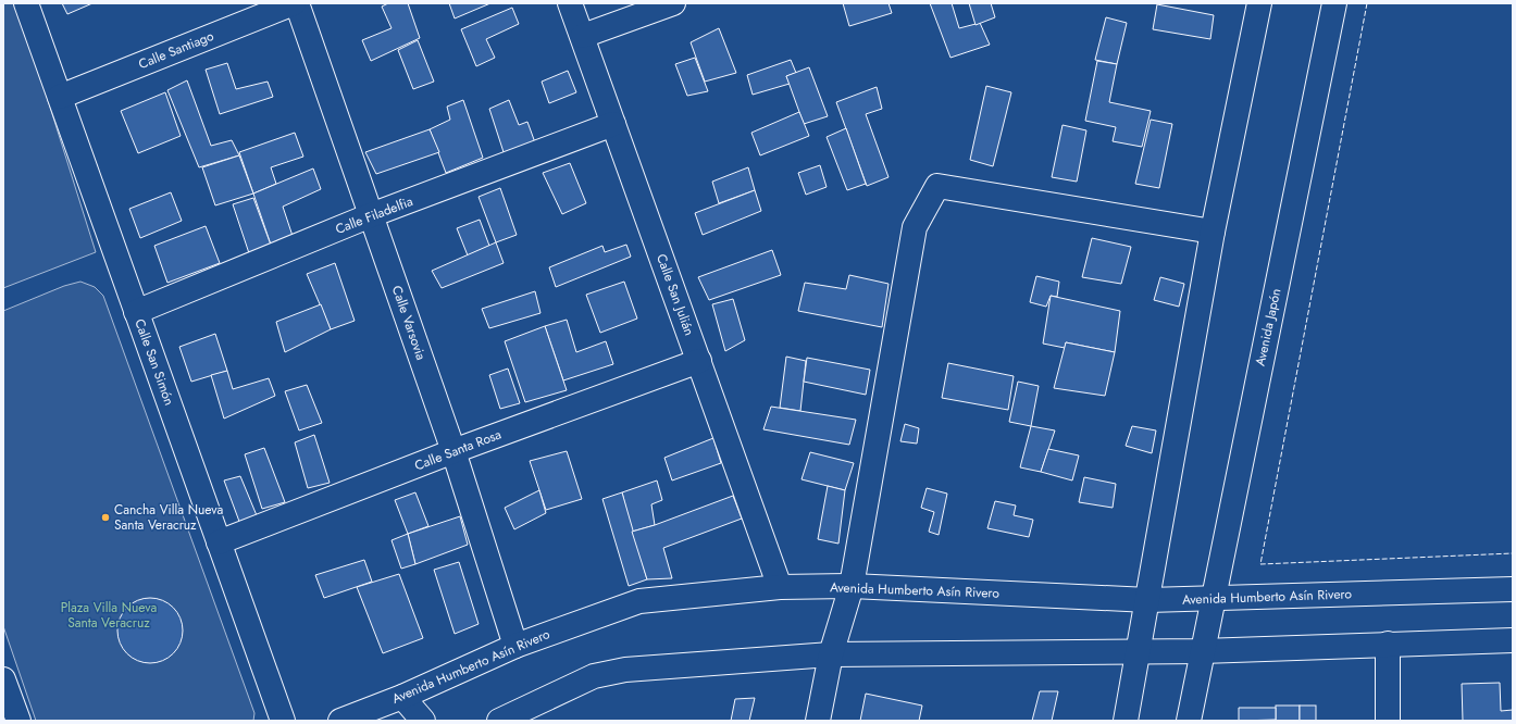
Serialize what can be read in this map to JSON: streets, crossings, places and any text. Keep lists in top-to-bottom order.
{
  "streets": {
    "street": [
      "Calle Santiago",
      "Calle Filadelfia",
      "Calle San Julián",
      "Calle Varsovia",
      "Avenida Japón",
      "Calle San Simón",
      "Calle Santa Rosa",
      "Avenida Humberto Asín Rivero"
    ]
  },
  "crossings": [
    ["Calle Santiago", "Calle Varsovia"],
    ["Calle Santiago", "Calle San Simón"],
    ["Calle Filadelfia", "Calle San Julián"],
    ["Calle Filadelfia", "Calle Varsovia"],
    ["Calle Filadelfia", "Calle San Simón"],
    ["Calle San Julián", "Calle Santa Rosa"],
    ["Calle San Julián", "Avenida Humberto Asín Rivero"],
    ["Calle Varsovia", "Calle Santa Rosa"],
    ["Calle Varsovia", "Avenida Humberto Asín Rivero"],
    ["Avenida Japón", "Avenida Humberto Asín Rivero"],
    ["Calle San Simón", "Calle Santa Rosa"]
  ],
  "parks": ["Plaza Villa Nueva Santa Veracruz"],
  "places": ["Cancha Villa Nueva Santa Veracruz"]
}
